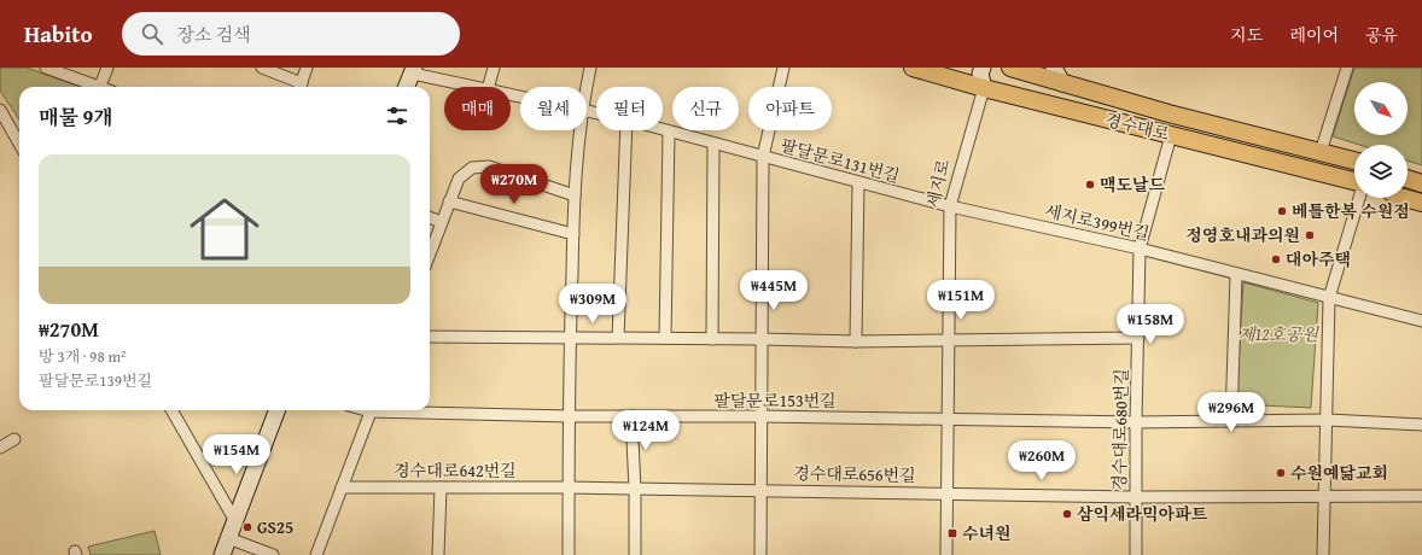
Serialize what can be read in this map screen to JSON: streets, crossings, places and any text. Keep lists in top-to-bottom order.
{
  "streets": {
    "main road": ["경수대로"],
    "street": [
      "팔달문로131번길",
      "세지로",
      "세지로399번길",
      "팔달문로153번길",
      "경수대로680번길",
      "경수대로642번길",
      "경수대로656번길"
    ]
  },
  "crossings": [
    ["경수대로", "세지로"],
    ["경수대로", "경수대로680번길"],
    ["팔달문로131번길", "세지로"],
    ["팔달문로131번길", "세지로399번길"],
    ["세지로", "세지로399번길"],
    ["세지로", "팔달문로153번길"],
    ["세지로", "경수대로656번길"],
    ["세지로399번길", "경수대로680번길"],
    ["경수대로642번길", "경수대로656번길"]
  ],
  "parks": ["제12호공원"],
  "places": {
    "other": [
      "맥도날드",
      "베틀한복 수원점",
      "정영호내과의원",
      "대아주택",
      "수원예닮교회",
      "삼익세라믹아파트",
      "GS25"
    ],
    "transit": ["수녀원"]
  },
  "north": "bottom right",
  "page": {
    "header": "Habito",
    "search": "장소 검색",
    "nav": ["지도", "레이어", "공유"],
    "chip": [
      "매매",
      "월세",
      "필터",
      "신규",
      "아파트"
    ],
    "heading": "매물 9개",
    "list": [
      {
        "name": "₩270M",
        "note": "방 3개 · 98 m² · 팔달문로139번길"
      }
    ],
    "price": [
      "₩270M",
      "₩445M",
      "₩151M",
      "₩309M",
      "₩158M",
      "₩296M",
      "₩124M",
      "₩154M",
      "₩260M"
    ]
  }
}
